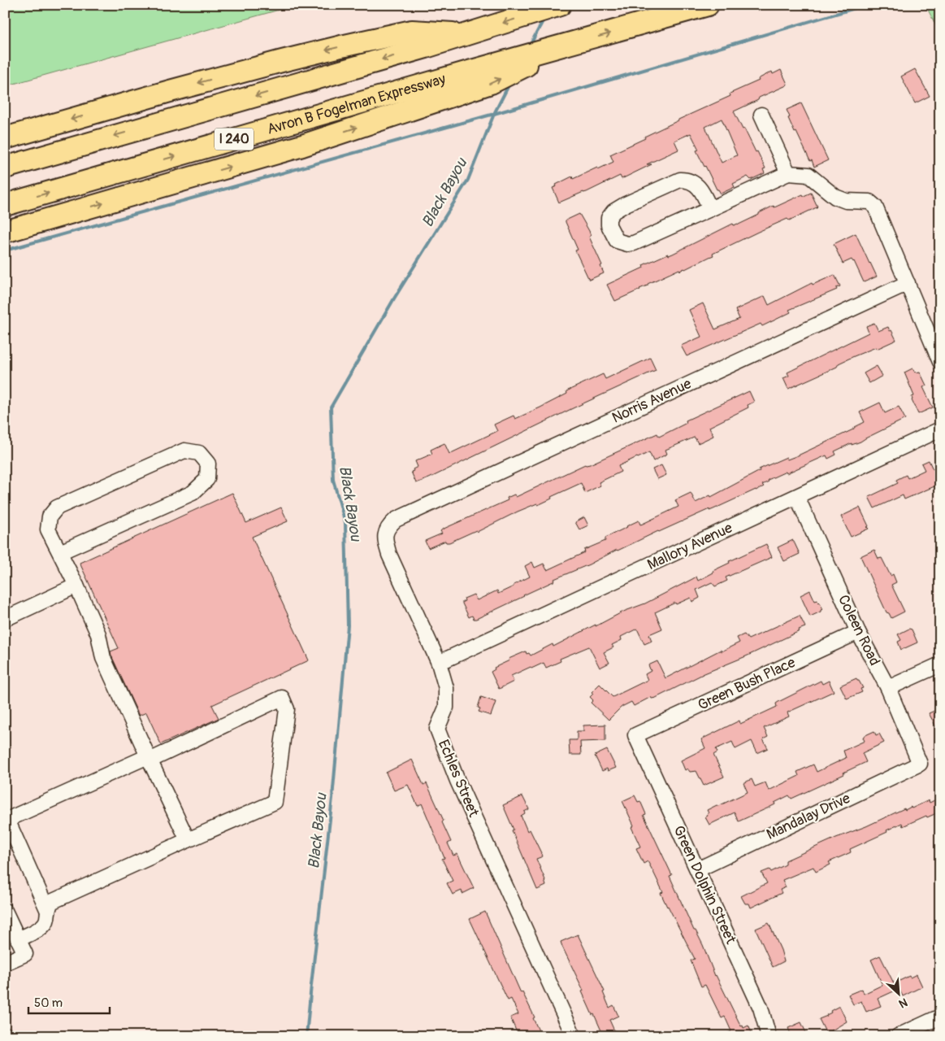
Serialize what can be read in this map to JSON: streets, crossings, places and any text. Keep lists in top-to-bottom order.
{
  "streets": {
    "highway": ["Avron B Fogelman Expressway", "I 240"],
    "street": [
      "Norris Avenue",
      "Mallory Avenue",
      "Coleen Road",
      "Green Bush Place",
      "Echles Street",
      "Mandalay Drive",
      "Green Dolphin Street"
    ]
  },
  "crossings": [
    ["Norris Avenue", "Echles Street"],
    ["Mallory Avenue", "Coleen Road"],
    ["Mallory Avenue", "Echles Street"],
    ["Coleen Road", "Green Bush Place"],
    ["Coleen Road", "Mandalay Drive"],
    ["Green Bush Place", "Green Dolphin Street"],
    ["Mandalay Drive", "Green Dolphin Street"]
  ],
  "water": ["Black Bayou"],
  "scale_bar": "50 m",
  "north": "bottom right"
}
